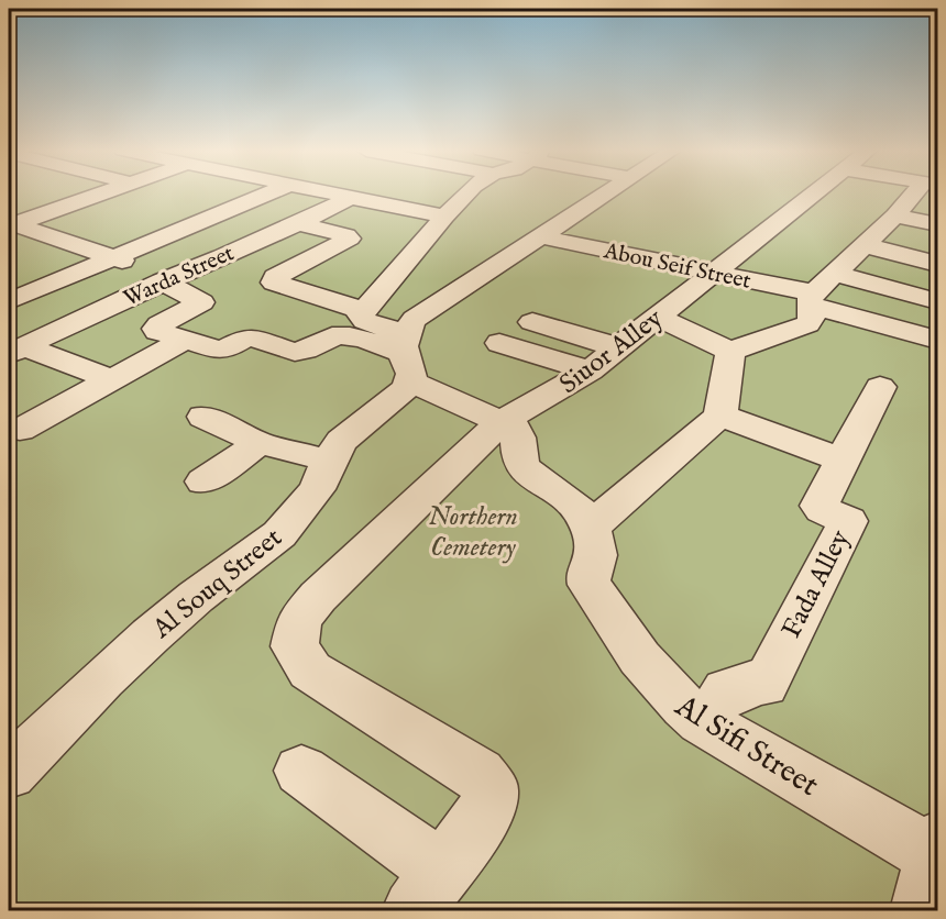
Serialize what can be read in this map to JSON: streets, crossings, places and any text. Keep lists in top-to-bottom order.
{
  "streets": {
    "street": [
      "Abou Seif Street",
      "Warda Street",
      "Siuor Alley",
      "Al Souq Street",
      "Fada Alley",
      "Al Sifi Street"
    ]
  },
  "crossings": [
    ["Abou Seif Street", "Siuor Alley"],
    ["Abou Seif Street", "Al Souq Street"],
    ["Fada Alley", "Al Sifi Street"]
  ],
  "parks": ["Northern Cemetery"]
}
